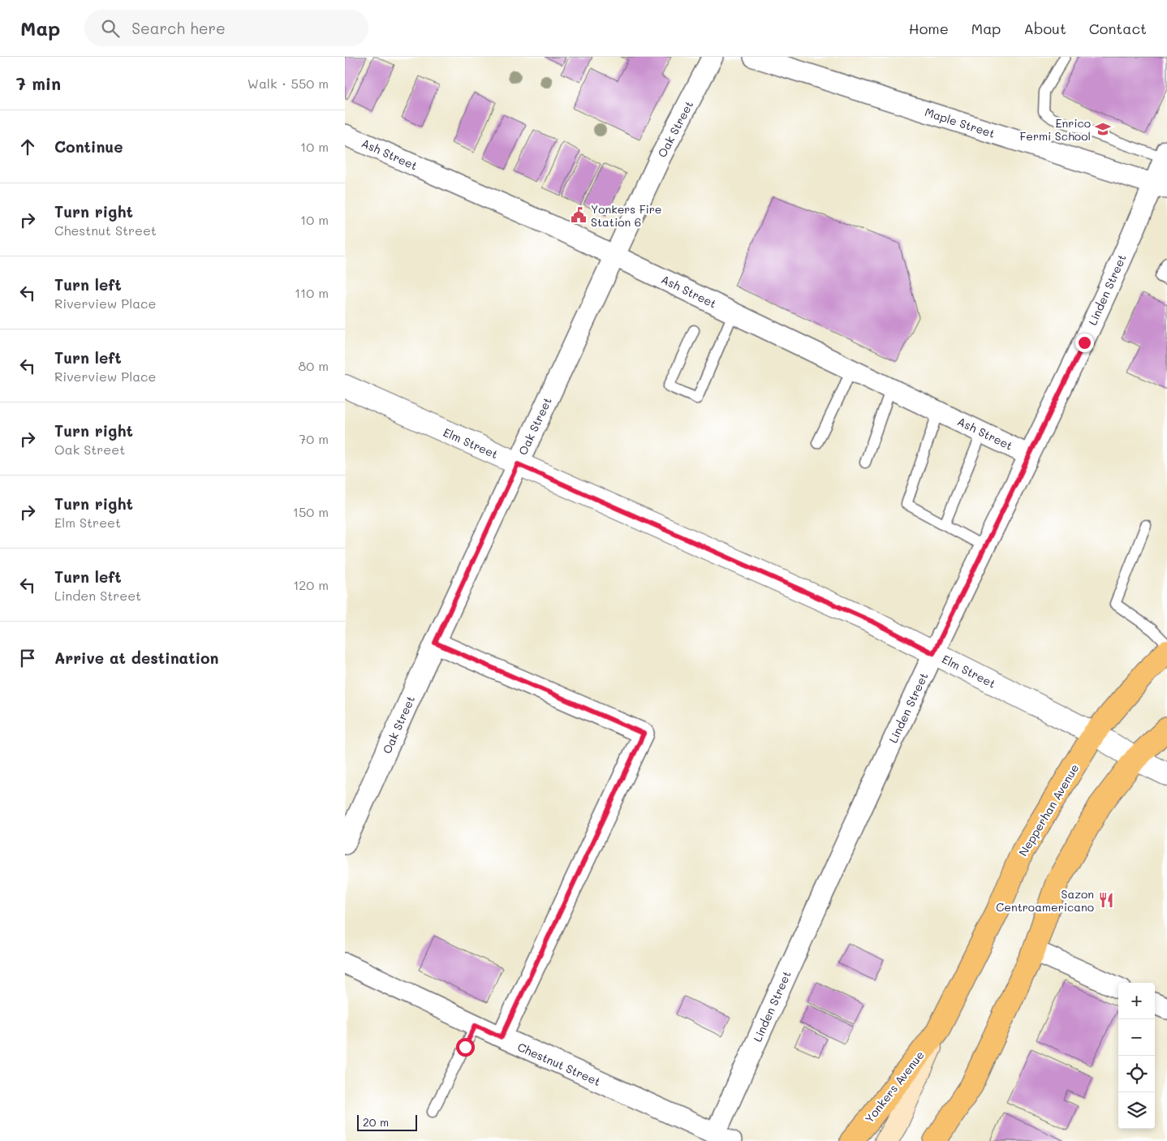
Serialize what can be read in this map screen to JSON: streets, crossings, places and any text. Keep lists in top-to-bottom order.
{
  "streets": {
    "main road": ["Nepperhan Avenue", "Yonkers Avenue"],
    "street": [
      "Maple Street",
      "Oak Street",
      "Ash Street",
      "Linden Street",
      "Elm Street",
      "Chestnut Street"
    ]
  },
  "crossings": [
    ["Maple Street", "Linden Street"],
    ["Oak Street", "Ash Street"],
    ["Oak Street", "Elm Street"],
    ["Ash Street", "Linden Street"],
    ["Linden Street", "Elm Street"],
    ["Linden Street", "Chestnut Street"],
    ["Elm Street", "Nepperhan Avenue"],
    ["Nepperhan Avenue", "Yonkers Avenue"]
  ],
  "places": {
    "school or university": ["Enrico Fermi School"],
    "public building": ["Yonkers Fire Station 6"],
    "restaurant": ["Sazon Centroamericano"]
  },
  "scale_bar": "20 m",
  "page": {
    "header": "Map",
    "search": "Search here",
    "nav": [
      "Home",
      "Map",
      "About",
      "Contact"
    ],
    "heading": ["7 min", "Walk · 550 m"],
    "list": [
      ["Continue", "10 m"],
      ["Turn right", "Chestnut Street", "10 m"],
      ["Turn left", "Riverview Place", "110 m"],
      ["Turn left", "Riverview Place", "80 m"],
      ["Turn right", "Oak Street", "70 m"],
      ["Turn right", "Elm Street", "150 m"],
      ["Turn left", "Linden Street", "120 m"],
      "Arrive at destination"
    ],
    "map_buttons": ["+", "−"],
    "scale": "20 m"
  }
}
